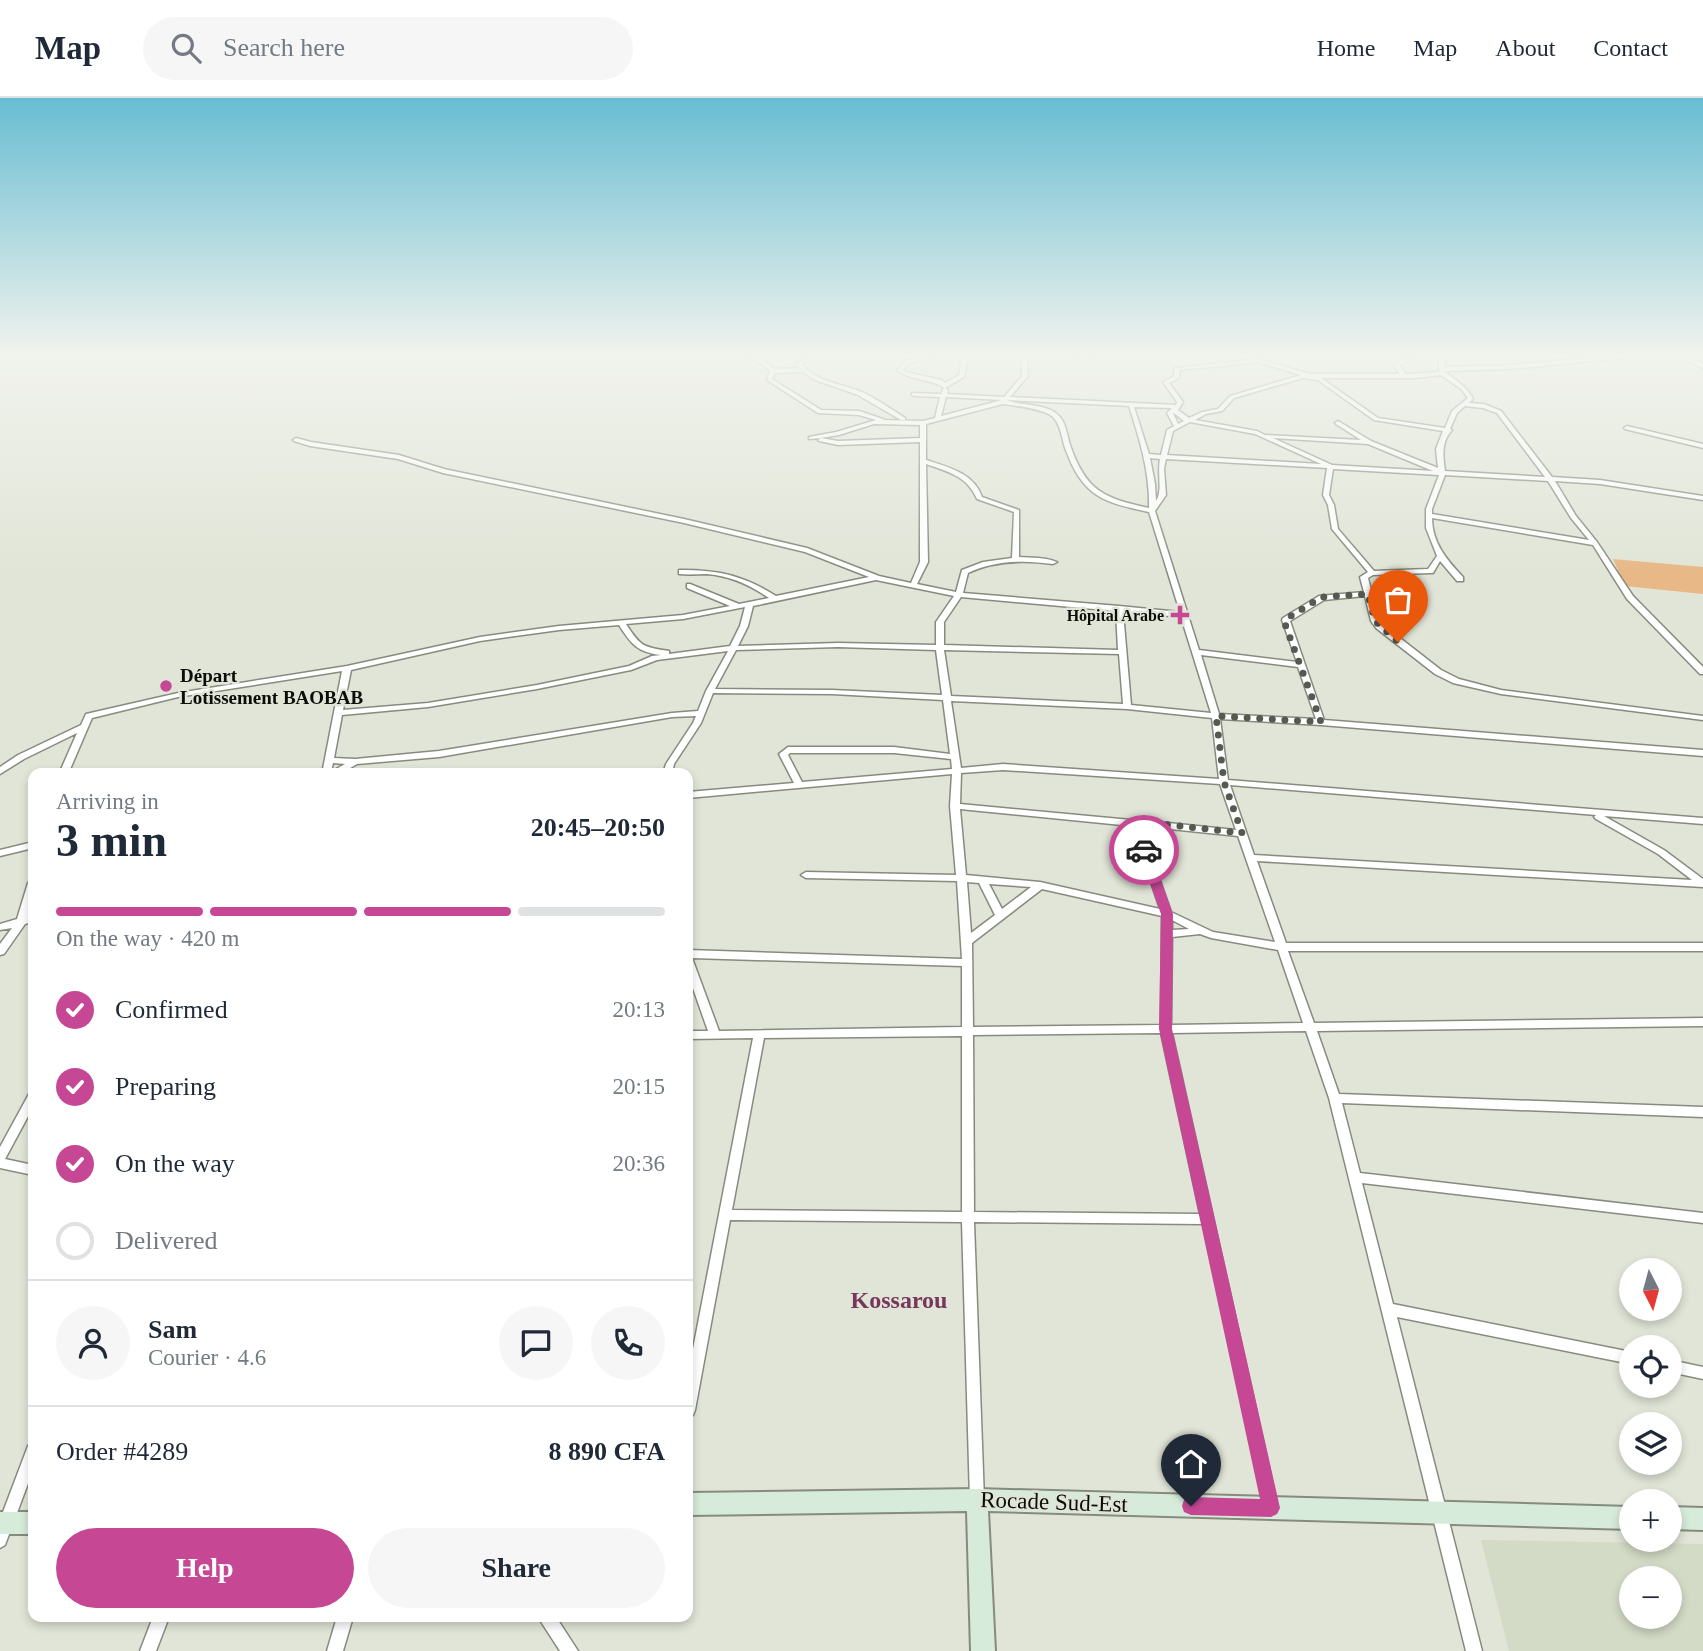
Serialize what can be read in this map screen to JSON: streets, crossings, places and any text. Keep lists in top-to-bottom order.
{
  "streets": {
    "street": ["Rocade Sud-Est"]
  },
  "districts": ["Kossarou"],
  "places": {
    "health": ["Hôpital Arabe"],
    "other": ["Départ Lotissement BAOBAB"]
  },
  "north": "bottom",
  "page": {
    "header": "Map",
    "search": "Search here",
    "nav": [
      "Home",
      "Map",
      "About",
      "Contact"
    ],
    "heading": ["3 min", "Arriving in", "20:45–20:50"],
    "panel": [
      "Sam",
      "Courier · 4.6",
      "Order #4289",
      "8 890 CFA"
    ],
    "bar": "On the way · 420 m",
    "list": [
      ["Confirmed", "20:13"],
      ["Preparing", "20:15"],
      ["On the way", "20:36"],
      "Delivered"
    ],
    "map_buttons": ["+", "−"],
    "buttons": ["Help", "Share"]
  }
}
